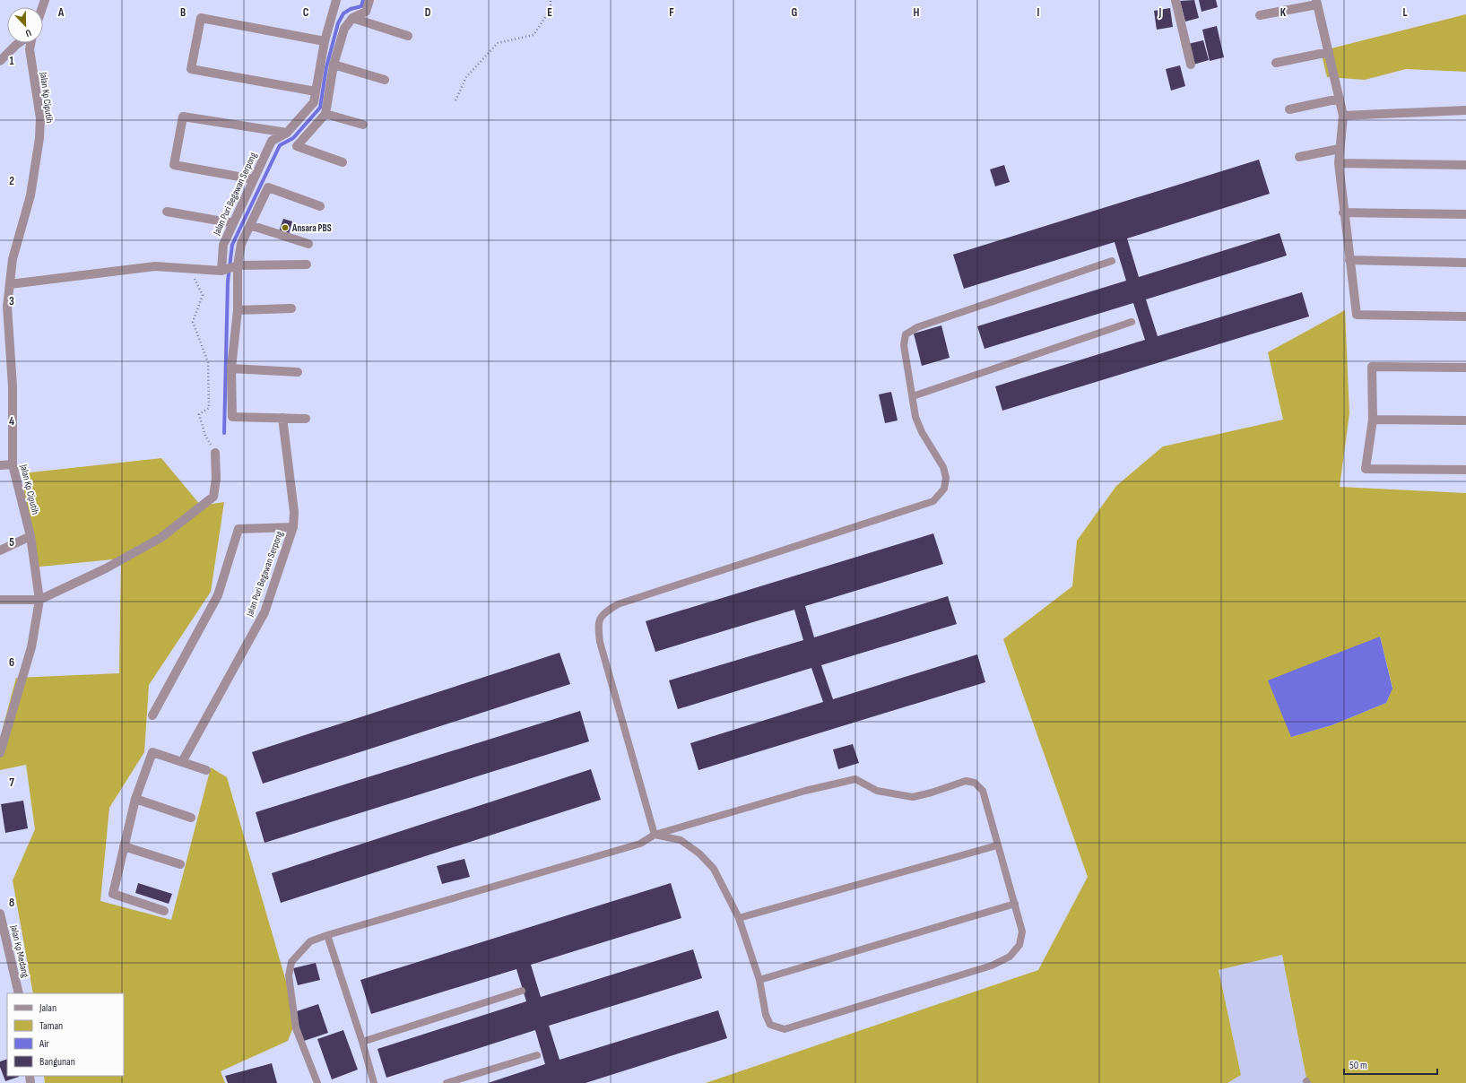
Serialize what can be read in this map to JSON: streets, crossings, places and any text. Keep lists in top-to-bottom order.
{
  "streets": {
    "street": ["Jalan Kp Ciputih", "Jalan Puri Begawan Serpong", "Jalan Kp Medang"]
  },
  "places": ["Ansara PBS"],
  "legend": [
    "Jalan",
    "Taman",
    "Air",
    "Bangunan"
  ],
  "scale_bar": "50 m",
  "north": "bottom",
  "grid": {
    "columns": [
      "A",
      "B",
      "C",
      "D",
      "E",
      "F",
      "G",
      "H",
      "I",
      "J",
      "K",
      "L"
    ],
    "rows": [
      "1",
      "2",
      "3",
      "4",
      "5",
      "6",
      "7",
      "8"
    ]
  }
}
